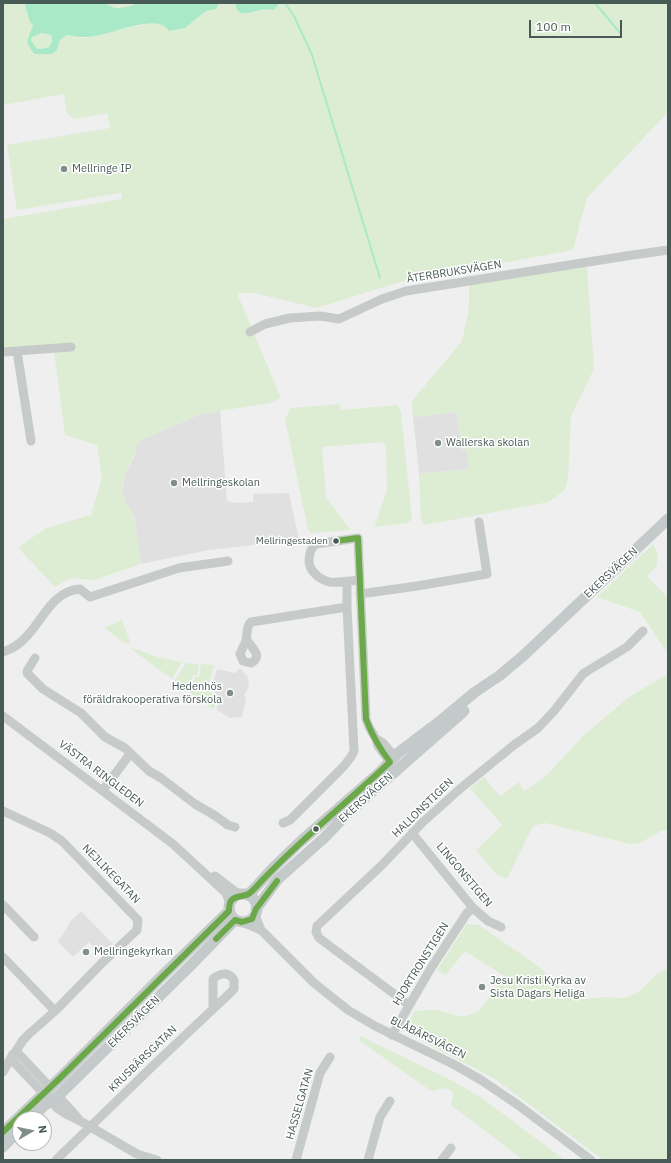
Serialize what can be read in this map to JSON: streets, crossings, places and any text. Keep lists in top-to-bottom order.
{
  "streets": {
    "main road": ["EKERSVÄGEN"],
    "street": [
      "ÅTERBRUKSVÄGEN",
      "VÄSTRA RINGLEDEN",
      "HALLONSTIGEN",
      "NEJLIKEGATAN",
      "LINGONSTIGEN",
      "HJORTRONSTIGEN",
      "BLÅBÄRSVÄGEN",
      "KRUSBÄRSGATAN",
      "HASSELGATAN"
    ]
  },
  "crossings": [
    ["EKERSVÄGEN", "VÄSTRA RINGLEDEN"],
    ["EKERSVÄGEN", "BLÅBÄRSVÄGEN"],
    ["VÄSTRA RINGLEDEN", "BLÅBÄRSVÄGEN"],
    ["HALLONSTIGEN", "LINGONSTIGEN"],
    ["HALLONSTIGEN", "HJORTRONSTIGEN"],
    ["LINGONSTIGEN", "HJORTRONSTIGEN"],
    ["HJORTRONSTIGEN", "BLÅBÄRSVÄGEN"]
  ],
  "places": [
    "Mellringe IP",
    "Wallerska skolan",
    "Mellringeskolan",
    "Mellringestaden",
    "Hedenhös föräldrakooperativa förskola",
    "Mellringekyrkan",
    "Jesu Kristi Kyrka av Sista Dagars Heliga"
  ],
  "scale_bar": "100 m",
  "north": "right"
}
